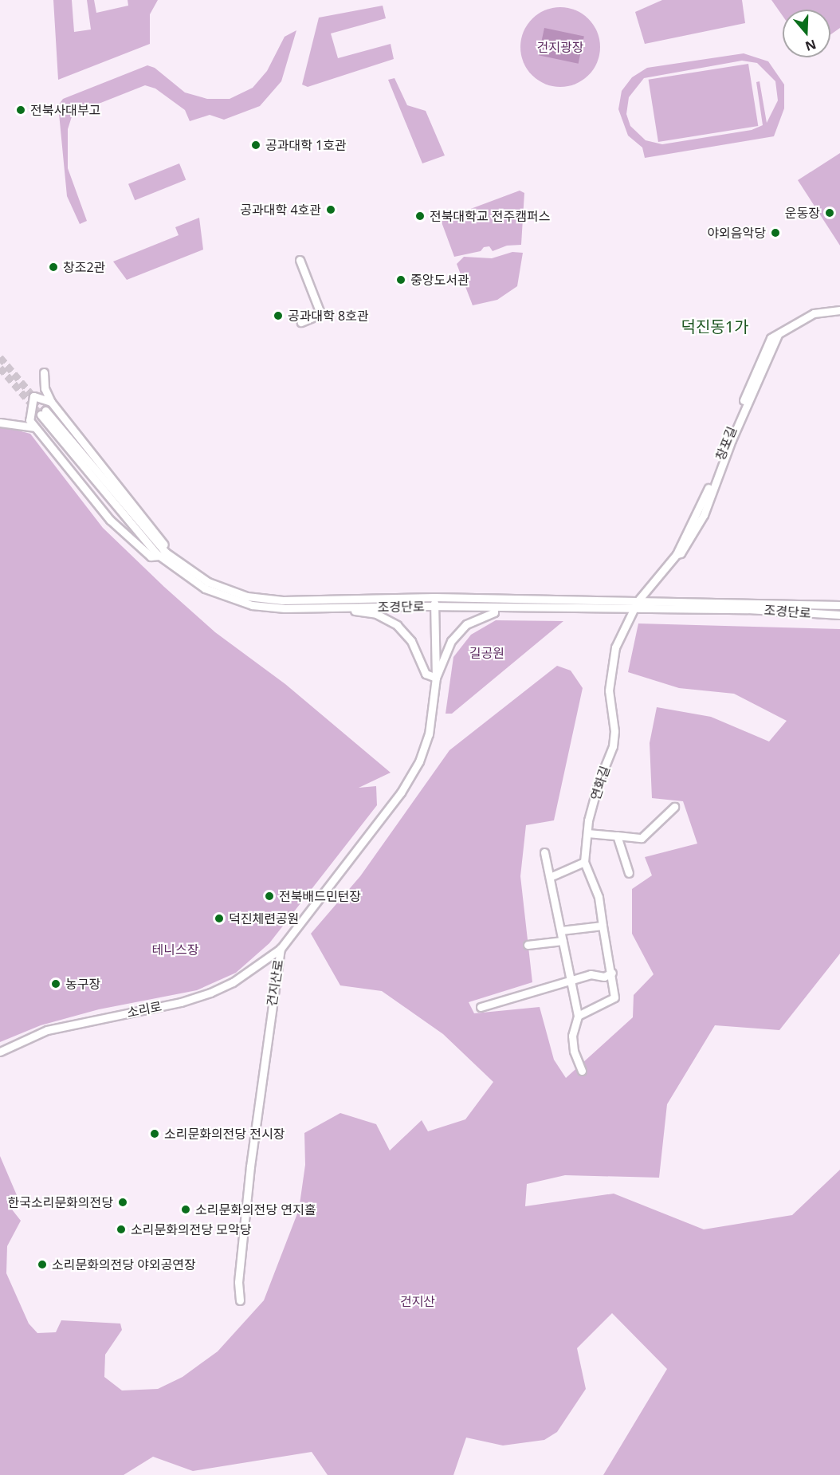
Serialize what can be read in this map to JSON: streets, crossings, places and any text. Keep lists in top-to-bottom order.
{
  "streets": {
    "street": [
      "창포길",
      "조경단로",
      "연화길",
      "건지산로",
      "소리로"
    ]
  },
  "crossings": [
    ["창포길", "조경단로"],
    ["창포길", "연화길"],
    ["조경단로", "연화길"],
    ["조경단로", "건지산로"],
    ["건지산로", "소리로"]
  ],
  "districts": ["덕진동1가"],
  "parks": [
    "건지광장",
    "길공원",
    "테니스장",
    "건지산"
  ],
  "places": [
    "전북사대부고",
    "공과대학 1호관",
    "공과대학 4호관",
    "운동장",
    "전북대학교 전주캠퍼스",
    "야외음악당",
    "창조2관",
    "중앙도서관",
    "공과대학 8호관",
    "전북배드민턴장",
    "덕진체련공원",
    "농구장",
    "소리문화의전당 전시장",
    "한국소리문화의전당",
    "소리문화의전당 연지홀",
    "소리문화의전당 모악당",
    "소리문화의전당 야외공연장"
  ],
  "north": "bottom"
}
